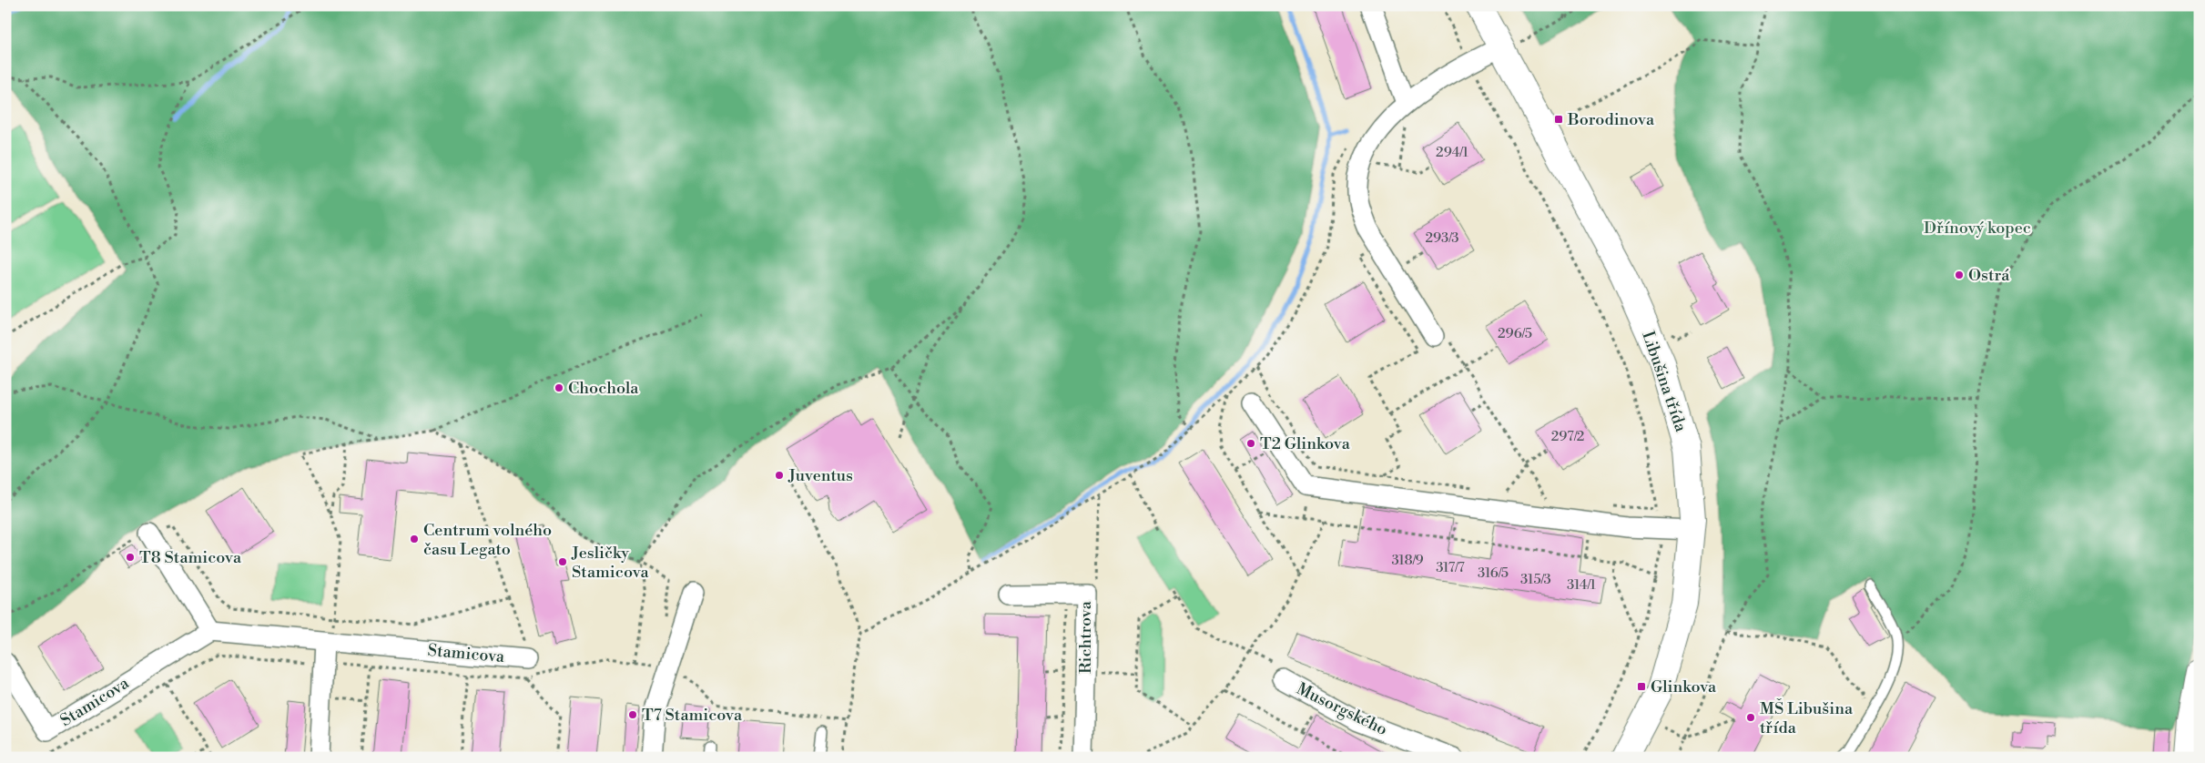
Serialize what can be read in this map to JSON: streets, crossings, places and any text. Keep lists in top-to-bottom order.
{
  "streets": {
    "street": [
      "Libušina třída",
      "Richtrova",
      "Stamicova",
      "Musorgského"
    ]
  },
  "parks": ["Dřínový kopec"],
  "places": {
    "transit": ["Borodinova", "Glinkova"],
    "other": [
      "Ostrá",
      "Chochola",
      "T2 Glinkova",
      "Juventus",
      "Centrum volného času Legato",
      "T8 Stamicova",
      "Jesličky Stamicova",
      "T7 Stamicova",
      "MŠ Libušina třída"
    ]
  },
  "house_numbers": [
    "294/1",
    "293/3",
    "296/5",
    "297/2",
    "318/9",
    "317/7",
    "316/5",
    "315/3",
    "314/1"
  ]
}
